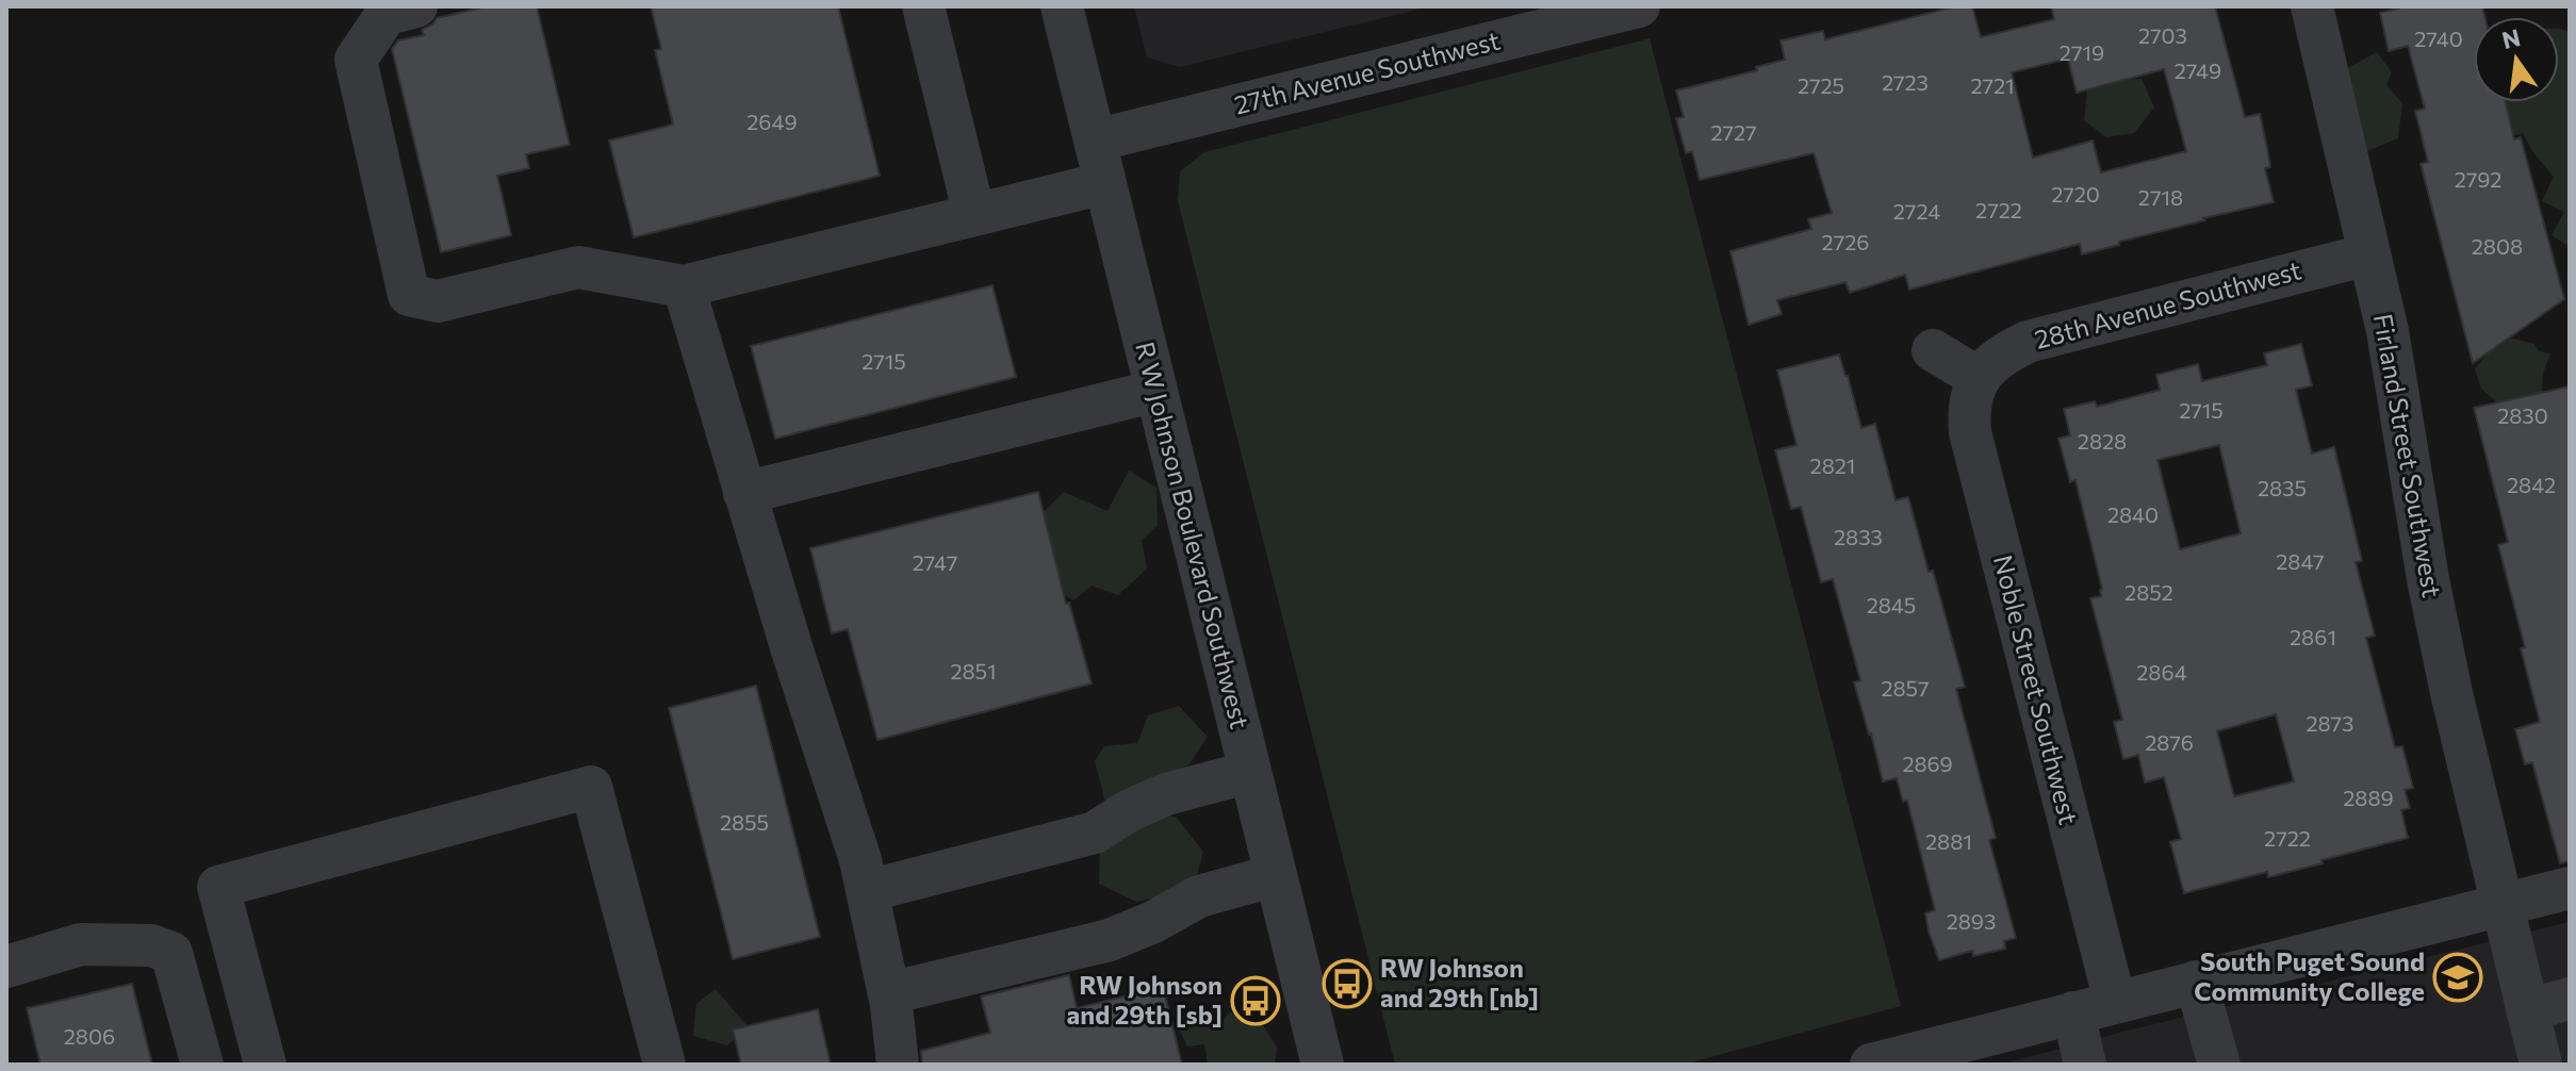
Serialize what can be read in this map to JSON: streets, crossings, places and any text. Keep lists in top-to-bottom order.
{
  "streets": {
    "street": [
      "27th Avenue Southwest",
      "28th Avenue Southwest",
      "Firland Street Southwest",
      "R W Johnson Boulevard Southwest",
      "Noble Street Southwest"
    ]
  },
  "crossings": [
    ["27th Avenue Southwest", "R W Johnson Boulevard Southwest"],
    ["28th Avenue Southwest", "Firland Street Southwest"],
    ["28th Avenue Southwest", "Noble Street Southwest"]
  ],
  "places": {
    "school or university": ["South Puget Sound Community College"],
    "bus stop": ["RW Johnson and 29th [nb]", "RW Johnson and 29th [sb]"]
  },
  "house_numbers": [
    "2703",
    "2740",
    "2719",
    "2749",
    "2723",
    "2725",
    "2721",
    "2649",
    "2727",
    "2792",
    "2720",
    "2718",
    "2722",
    "2724",
    "2726",
    "2808",
    "2715",
    "2715",
    "2830",
    "2828",
    "2821",
    "2842",
    "2835",
    "2840",
    "2833",
    "2847",
    "2747",
    "2852",
    "2845",
    "2861",
    "2851",
    "2864",
    "2857",
    "2873",
    "2876",
    "2869",
    "2889",
    "2855",
    "2722",
    "2881",
    "2893",
    "2806"
  ],
  "north": "top"
}
